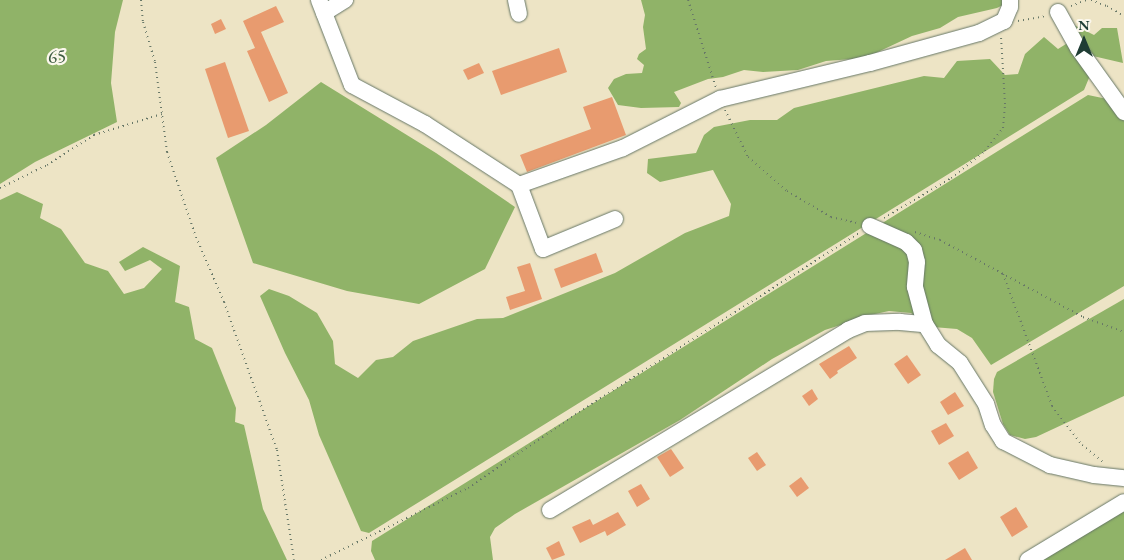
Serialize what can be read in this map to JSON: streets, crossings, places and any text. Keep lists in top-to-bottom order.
{
  "parks": ["65"],
  "north": "top"
}
